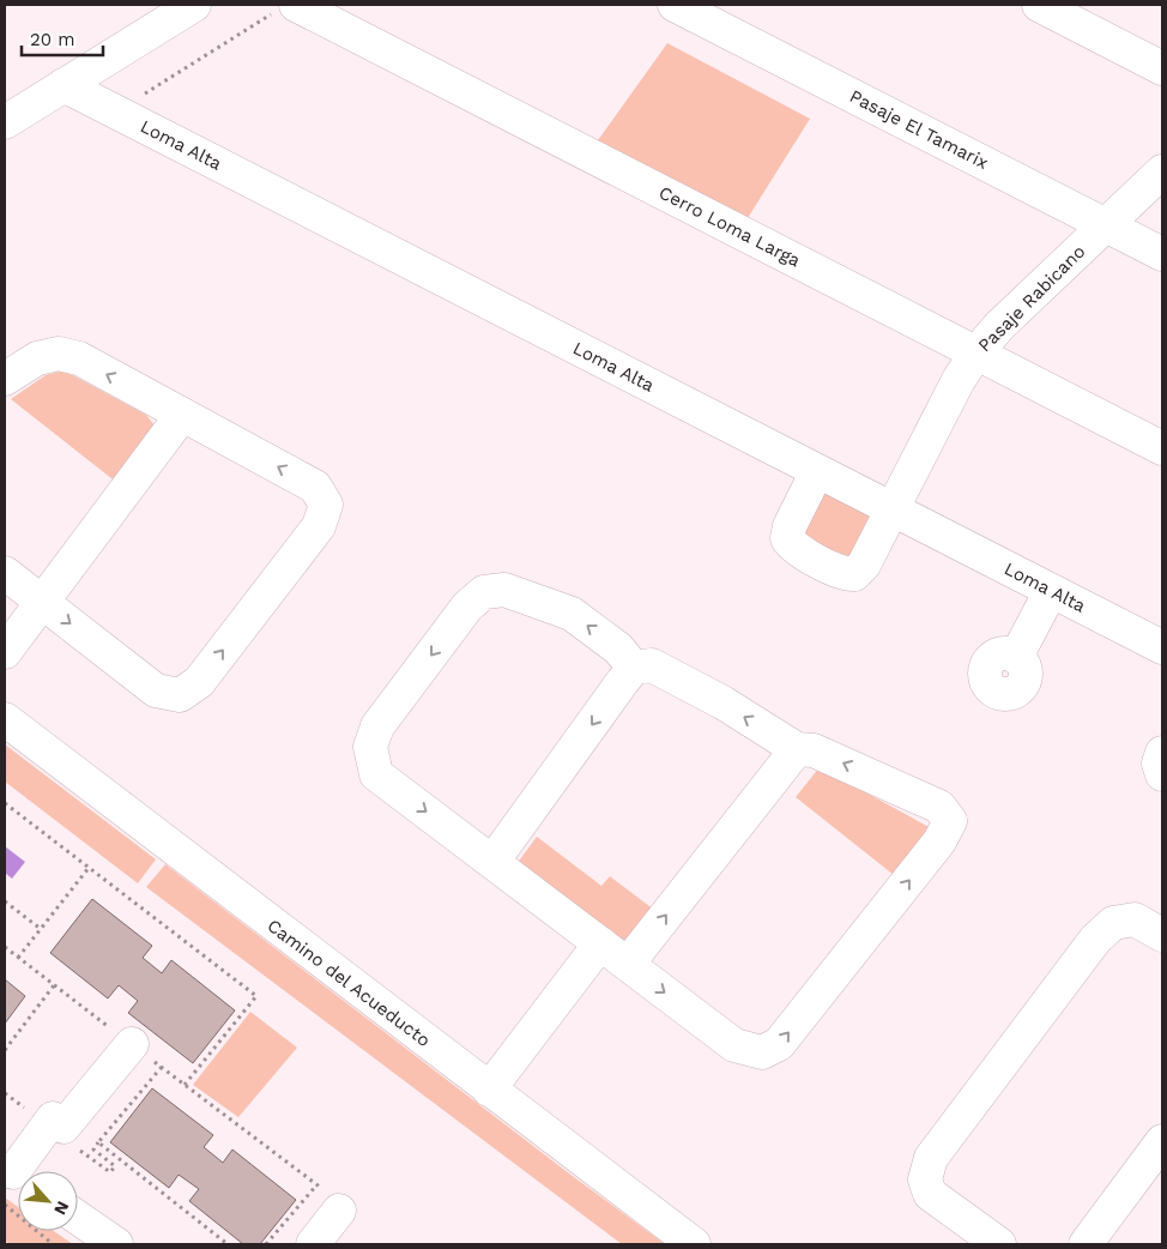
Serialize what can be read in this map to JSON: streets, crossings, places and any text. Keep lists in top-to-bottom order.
{
  "streets": {
    "street": [
      "Pasaje El Tamarix",
      "Loma Alta",
      "Cerro Loma Larga",
      "Pasaje Rabicano",
      "Camino del Acueducto"
    ]
  },
  "crossings": [
    ["Pasaje El Tamarix", "Pasaje Rabicano"],
    ["Loma Alta", "Pasaje Rabicano"],
    ["Cerro Loma Larga", "Pasaje Rabicano"]
  ],
  "scale_bar": "20 m",
  "north": "bottom right"
}
